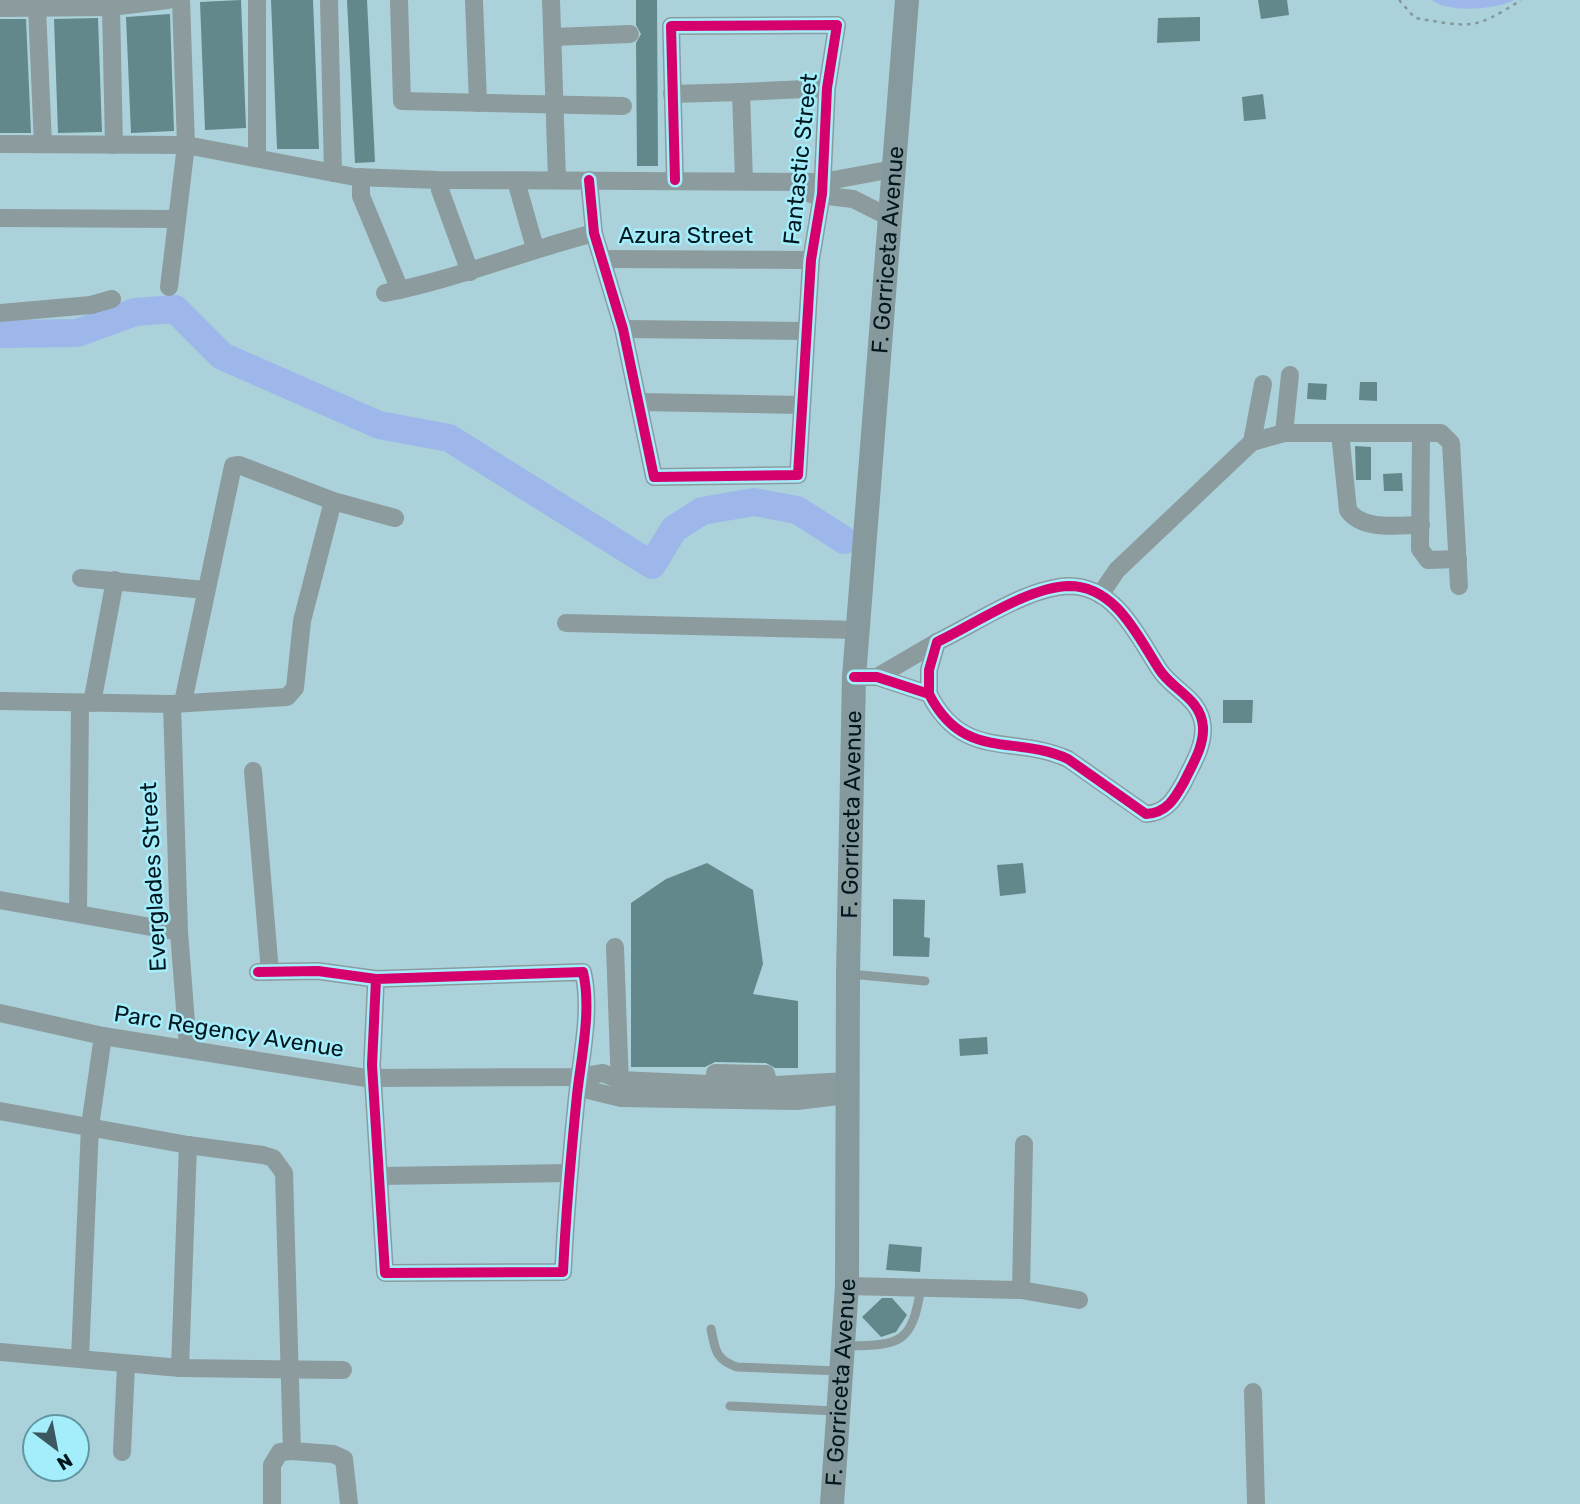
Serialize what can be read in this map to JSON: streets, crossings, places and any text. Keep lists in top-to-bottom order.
{
  "streets": {
    "main road": ["F. Gorriceta Avenue"],
    "street": [
      "Fantastic Street",
      "Azura Street",
      "Everglades Street",
      "Parc Regency Avenue"
    ]
  },
  "crossings": [
    ["Fantastic Street", "Azura Street"],
    ["Everglades Street", "Parc Regency Avenue"]
  ],
  "north": "bottom right"
}
